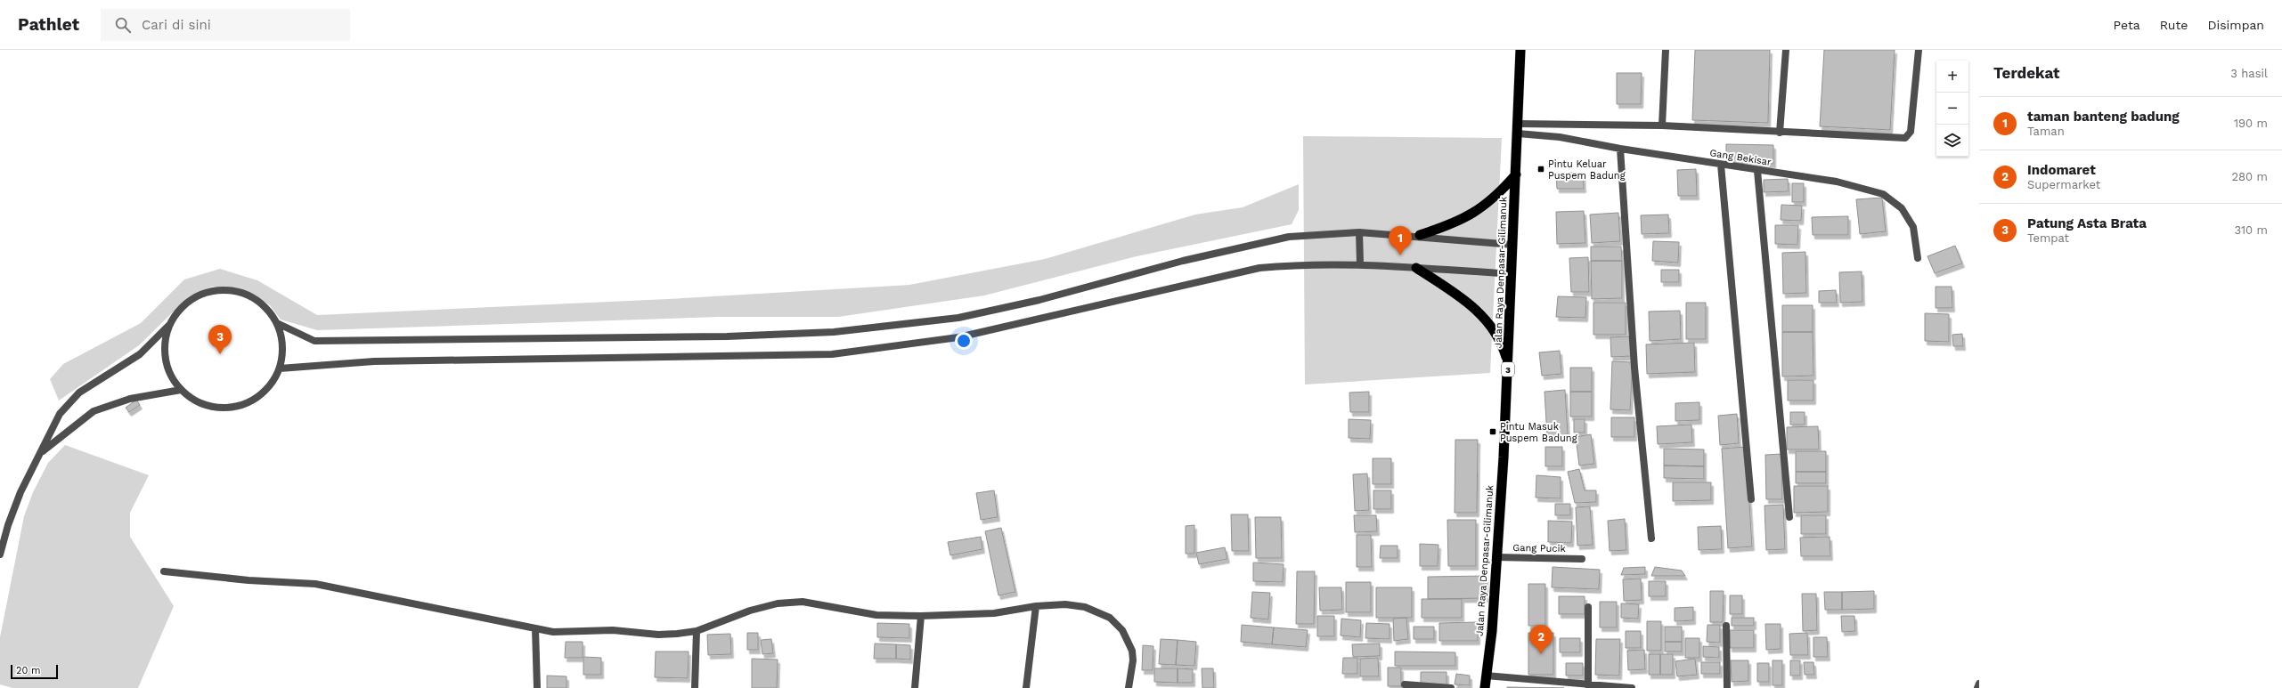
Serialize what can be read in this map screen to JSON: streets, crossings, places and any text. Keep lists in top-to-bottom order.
{
  "streets": {
    "highway": ["Jalan Raya Denpasar-Gilimanuk", "3"],
    "street": ["Gang Bekisar", "Gang Pucik"]
  },
  "crossings": [
    ["Gang Bekisar", "Jalan Raya Denpasar-Gilimanuk"],
    ["Jalan Raya Denpasar-Gilimanuk", "Gang Pucik"]
  ],
  "places": {
    "transit": ["Pintu Keluar Puspem Badung", "Pintu Masuk Puspem Badung"]
  },
  "scale_bar": "20 m",
  "page": {
    "header": "Pathlet",
    "search": "Cari di sini",
    "nav": ["Peta", "Rute", "Disimpan"],
    "heading": ["Terdekat", "3 hasil"],
    "map_buttons": ["+", "−"],
    "list": [
      {
        "mark": "1",
        "name": "taman banteng badung",
        "note": "Taman",
        "value": "190 m"
      },
      {
        "mark": "2",
        "name": "Indomaret",
        "note": "Supermarket",
        "value": "280 m"
      },
      {
        "mark": "3",
        "name": "Patung Asta Brata",
        "note": "Tempat",
        "value": "310 m"
      }
    ],
    "pins": ["1", "3", "2"],
    "scale": "20 m"
  }
}
